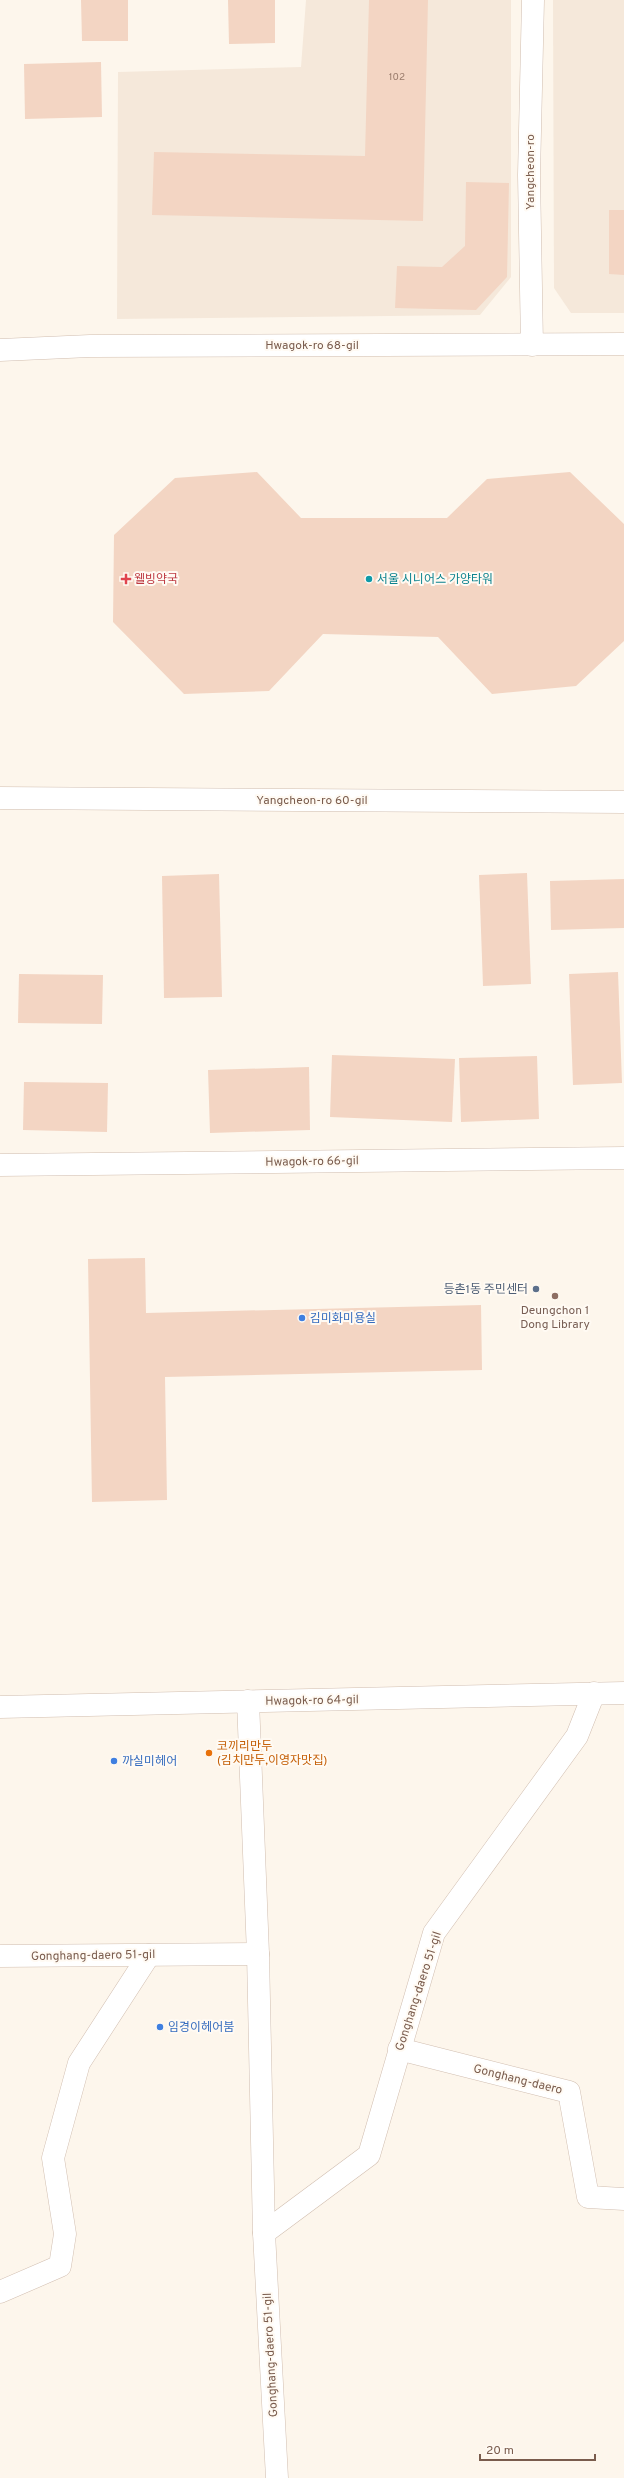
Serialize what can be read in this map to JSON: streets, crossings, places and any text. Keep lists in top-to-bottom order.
{
  "streets": {
    "street": [
      "Yangcheon-ro",
      "Hwagok-ro 68-gil",
      "Yangcheon-ro 60-gil",
      "Hwagok-ro 66-gil",
      "Hwagok-ro 64-gil",
      "Gonghang-daero 51-gil",
      "Gonghang-daero"
    ]
  },
  "crossings": [
    ["Yangcheon-ro", "Hwagok-ro 68-gil"],
    ["Hwagok-ro 64-gil", "Gonghang-daero 51-gil"],
    ["Gonghang-daero 51-gil", "Gonghang-daero"]
  ],
  "places": {
    "health": ["웰빙약국"],
    "other": [
      "서울 시니어스 가양타워",
      "등촌1동 주민센터",
      "Deungchon 1 Dong Library",
      "김미화미용실",
      "코끼리만두 (김치만두,이영자맛집)",
      "까실미헤어",
      "임경이헤어붐"
    ]
  },
  "house_numbers": ["102"],
  "scale_bar": "20 m"
}
